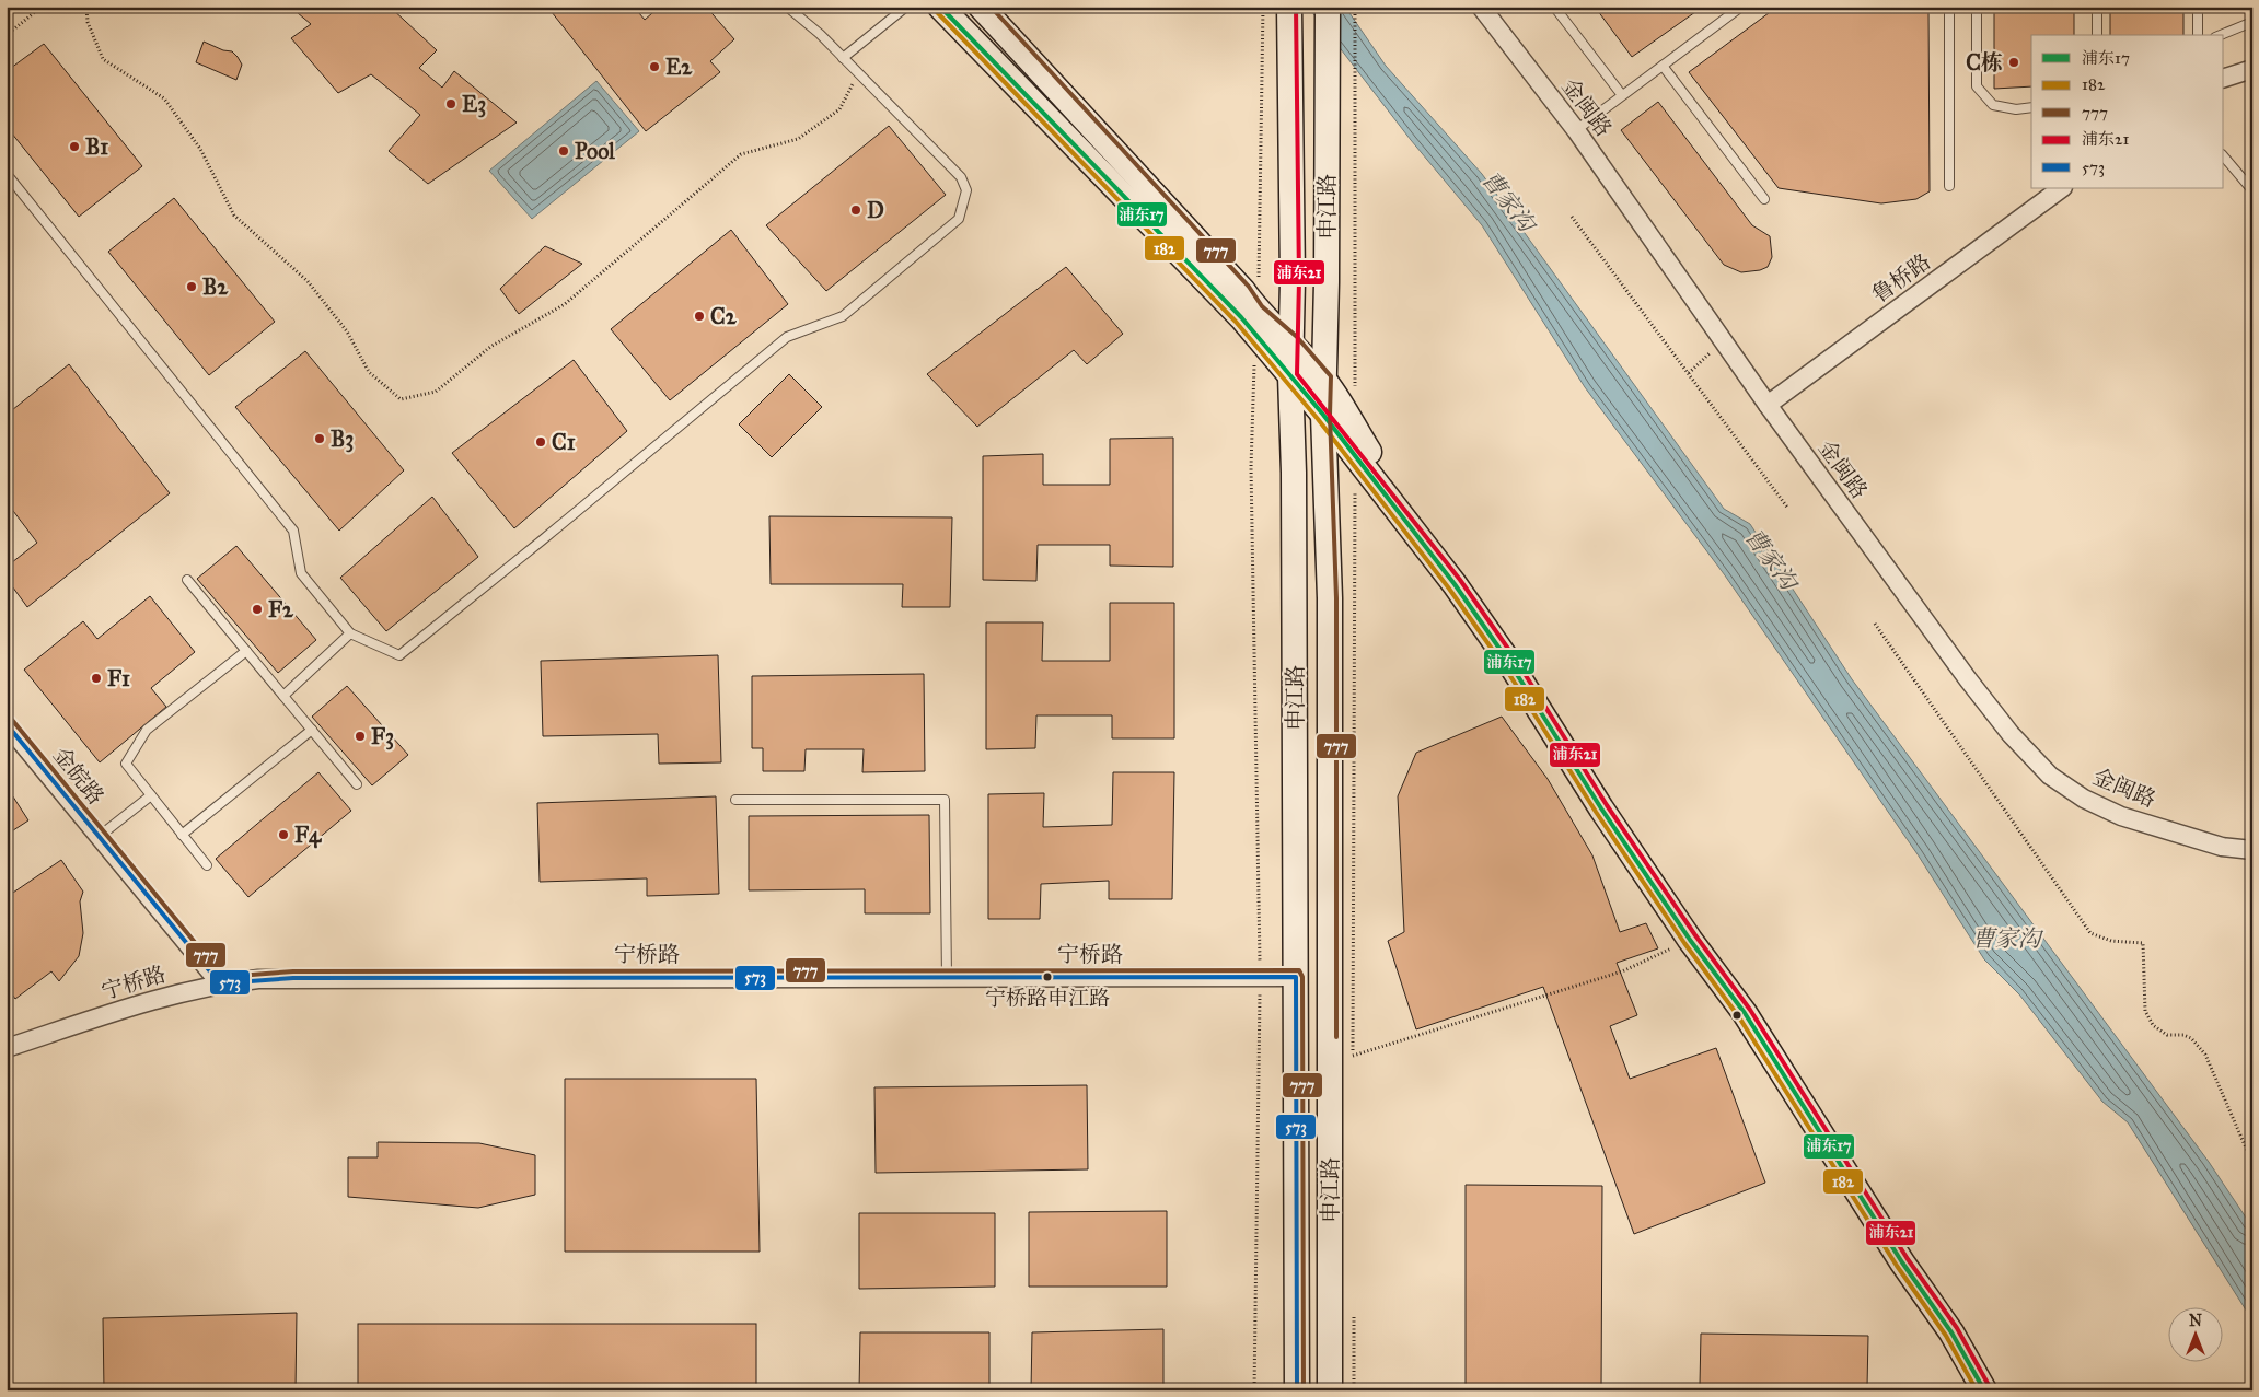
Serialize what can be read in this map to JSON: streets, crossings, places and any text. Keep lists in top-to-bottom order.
{
  "streets": {
    "main road": ["申江路"],
    "street": [
      "金闽路",
      "鲁桥路",
      "金皖路",
      "宁桥路"
    ]
  },
  "crossings": [
    ["金闽路", "鲁桥路"],
    ["申江路", "宁桥路"],
    ["金皖路", "宁桥路"]
  ],
  "water": ["曹家沟"],
  "places": [
    "C栋",
    "E2",
    "E3",
    "B1",
    "Pool",
    "D",
    "B2",
    "C2",
    "B3",
    "C1",
    "F2",
    "F1",
    "F3",
    "F4",
    "宁桥路申江路"
  ],
  "lines": [
    "transit line 浦东17",
    "transit line 777",
    "transit line 浦东21",
    "transit line 182",
    "transit line 573"
  ],
  "legend": [
    "浦东17",
    "182",
    "777",
    "浦东21",
    "573"
  ],
  "north": "top"
}
